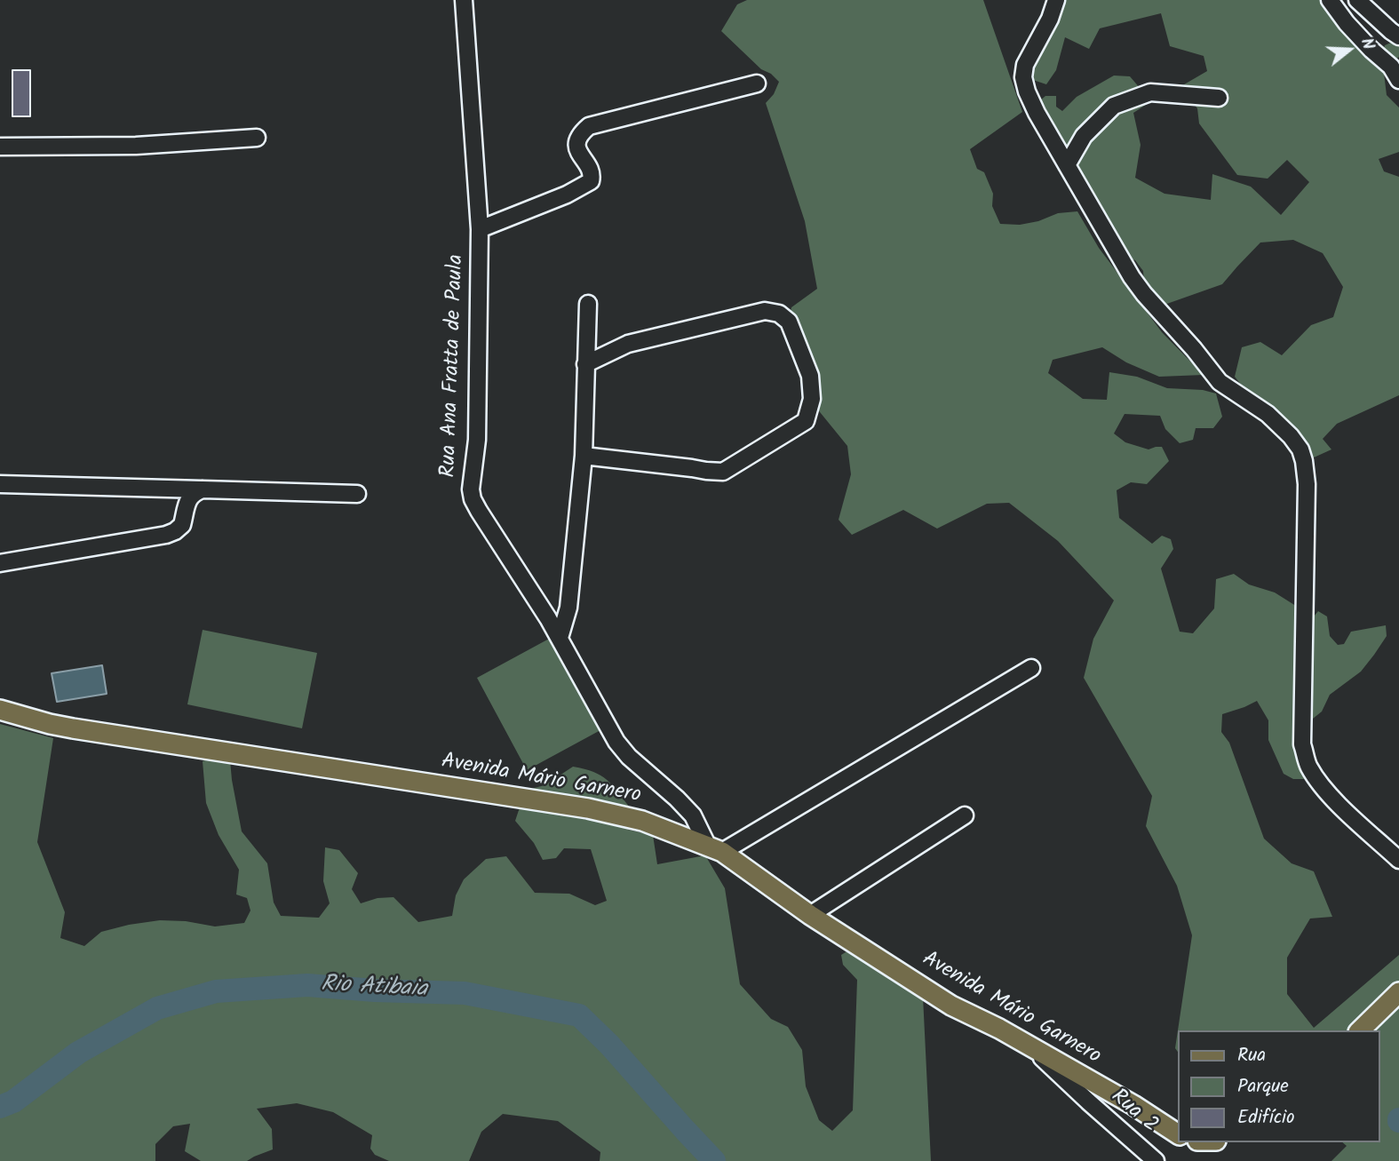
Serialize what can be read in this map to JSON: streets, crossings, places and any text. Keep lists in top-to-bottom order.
{
  "streets": {
    "main road": ["Avenida Mário Garnero"],
    "street": ["Rua Ana Fratta de Paula", "Rua 2"]
  },
  "crossings": [
    ["Rua Ana Fratta de Paula", "Avenida Mário Garnero"],
    ["Avenida Mário Garnero", "Rua 2"]
  ],
  "water": ["Rio Atibaia"],
  "legend": ["Rua", "Parque", "Edifício"],
  "north": "right"
}
